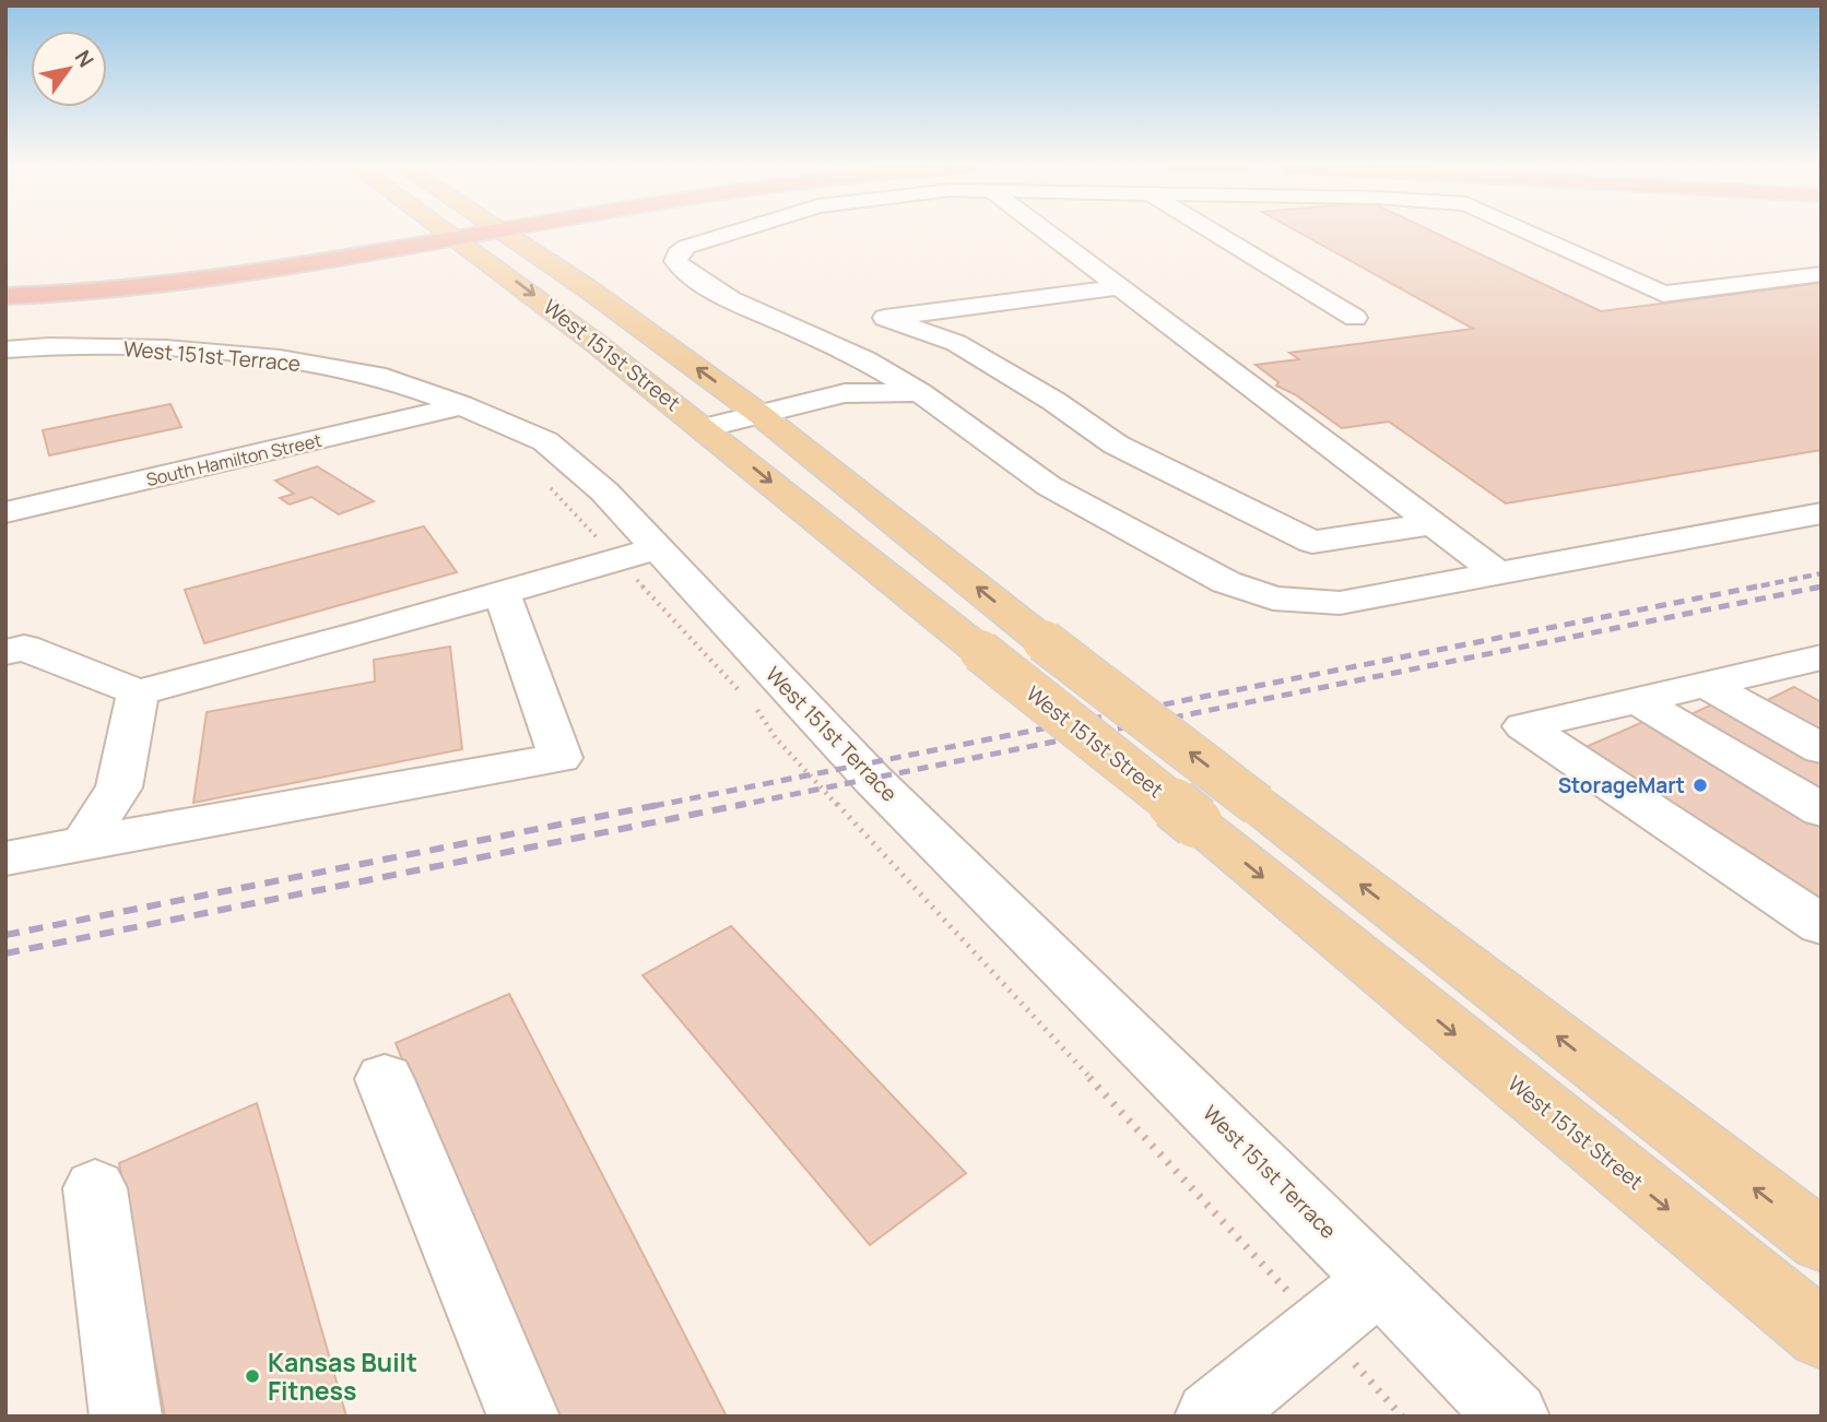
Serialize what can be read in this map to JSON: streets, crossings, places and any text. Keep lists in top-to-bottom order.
{
  "streets": {
    "main road": ["West 151st Street"],
    "street": ["West 151st Terrace", "South Hamilton Street"]
  },
  "crossings": [
    ["West 151st Terrace", "South Hamilton Street"]
  ],
  "places": ["StorageMart", "Kansas Built Fitness"],
  "north": "top right"
}
